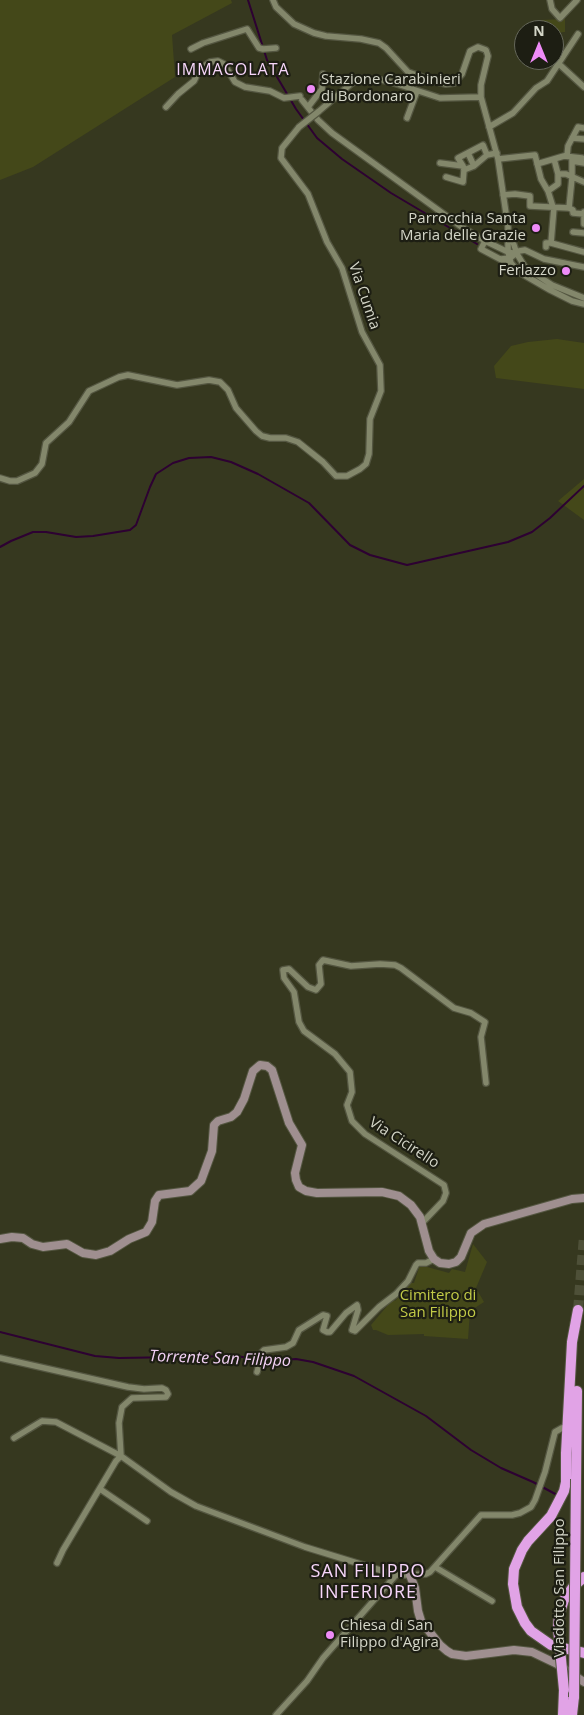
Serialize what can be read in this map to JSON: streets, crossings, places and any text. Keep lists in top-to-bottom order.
{
  "streets": {
    "highway": ["Viadotto San Filippo"],
    "street": ["Via Cumia", "Via Cicirello"]
  },
  "districts": ["IMMACOLATA", "SAN FILIPPO INFERIORE"],
  "water": ["Torrente San Filippo"],
  "parks": ["Cimitero di San Filippo"],
  "places": [
    "Stazione Carabinieri di Bordonaro",
    "Parrocchia Santa Maria delle Grazie",
    "Ferlazzo",
    "Chiesa di San Filippo d'Agira"
  ],
  "north": "top"
}
